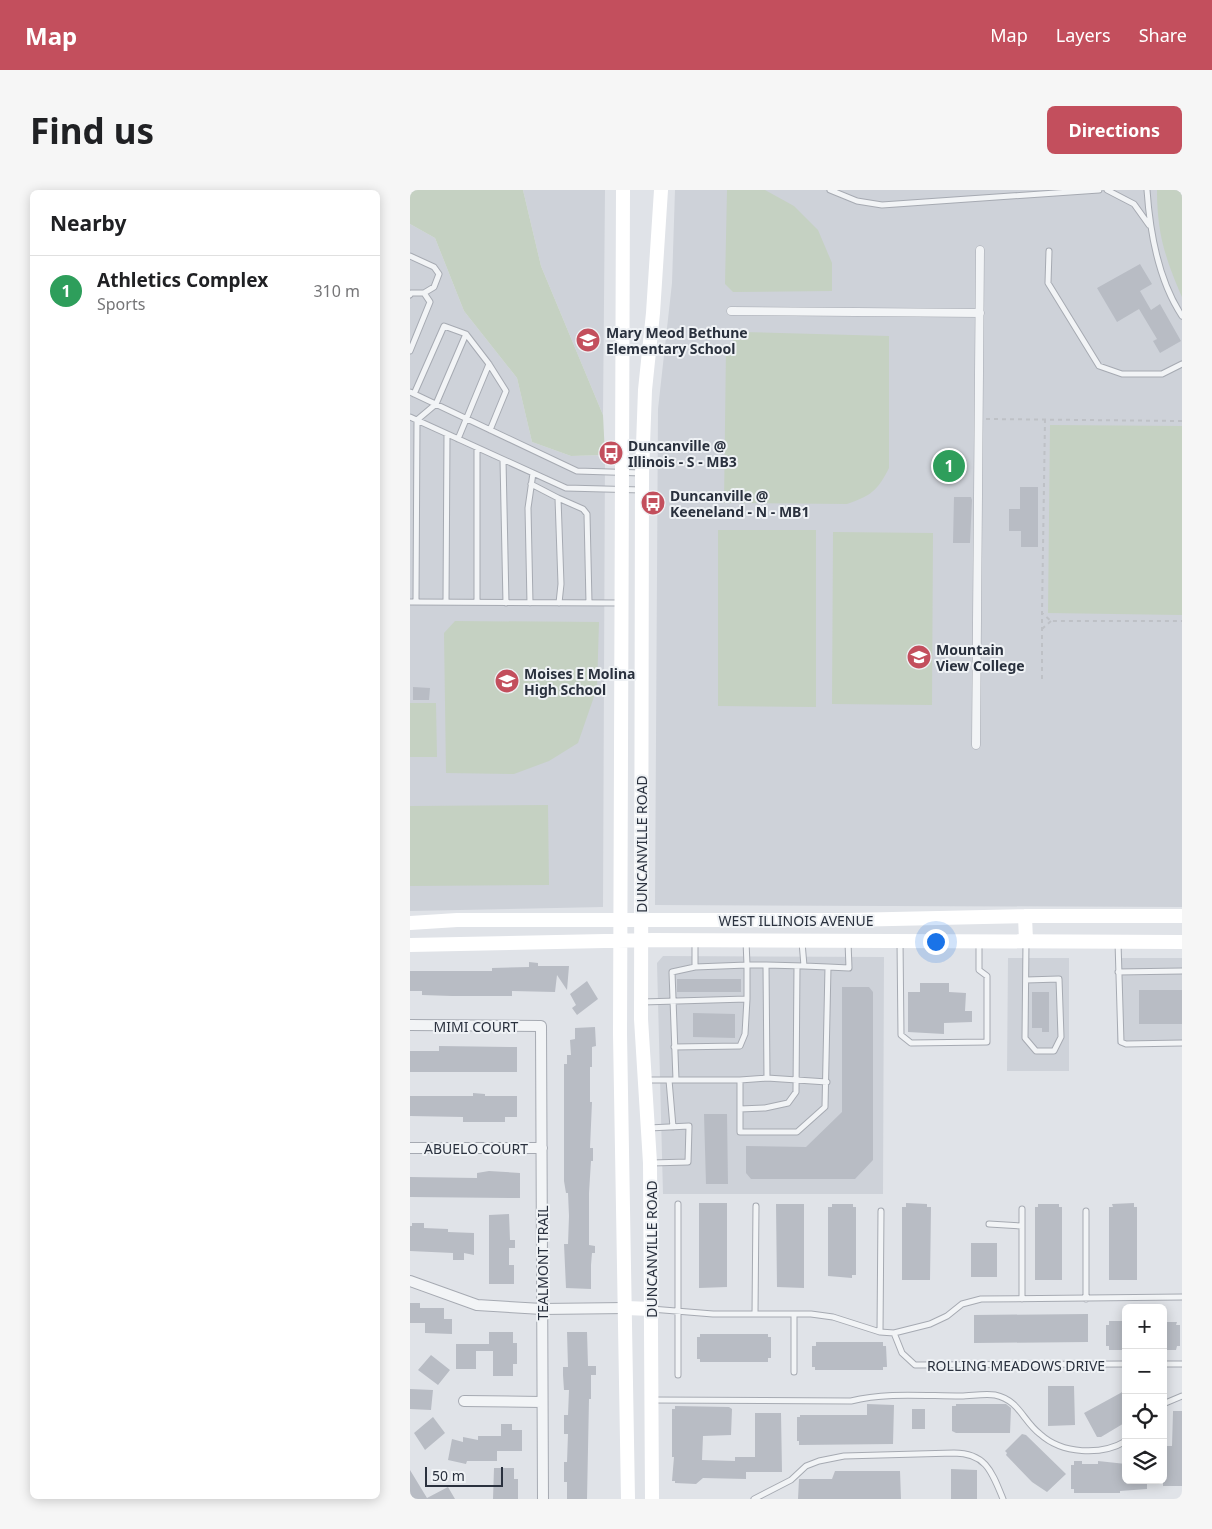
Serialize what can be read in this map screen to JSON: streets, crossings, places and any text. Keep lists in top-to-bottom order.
{
  "streets": {
    "main road": ["DUNCANVILLE ROAD", "WEST ILLINOIS AVENUE"],
    "street": ["MIMI COURT", "ABUELO COURT", "TEALMONT TRAIL"],
    "lane": ["ROLLING MEADOWS DRIVE"]
  },
  "crossings": [
    ["DUNCANVILLE ROAD", "WEST ILLINOIS AVENUE"],
    ["MIMI COURT", "TEALMONT TRAIL"],
    ["ABUELO COURT", "TEALMONT TRAIL"]
  ],
  "places": {
    "school or university": ["Mary Meod Bethune Elementary School", "Mountain View College", "Moises E Molina High School"],
    "bus stop": ["Duncanville @ Illinois - S - MB3", "Duncanville @ Keeneland - N - MB1"]
  },
  "scale_bar": "50 m",
  "page": {
    "header": "Map",
    "nav": ["Map", "Layers", "Share"],
    "buttons": "Directions",
    "title": "Find us",
    "heading": "Nearby",
    "list": [
      {
        "mark": "1",
        "name": "Athletics Complex",
        "note": "Sports",
        "value": "310 m"
      }
    ],
    "pins": "1",
    "map_buttons": ["+", "−"],
    "scale": "50 m"
  }
}
